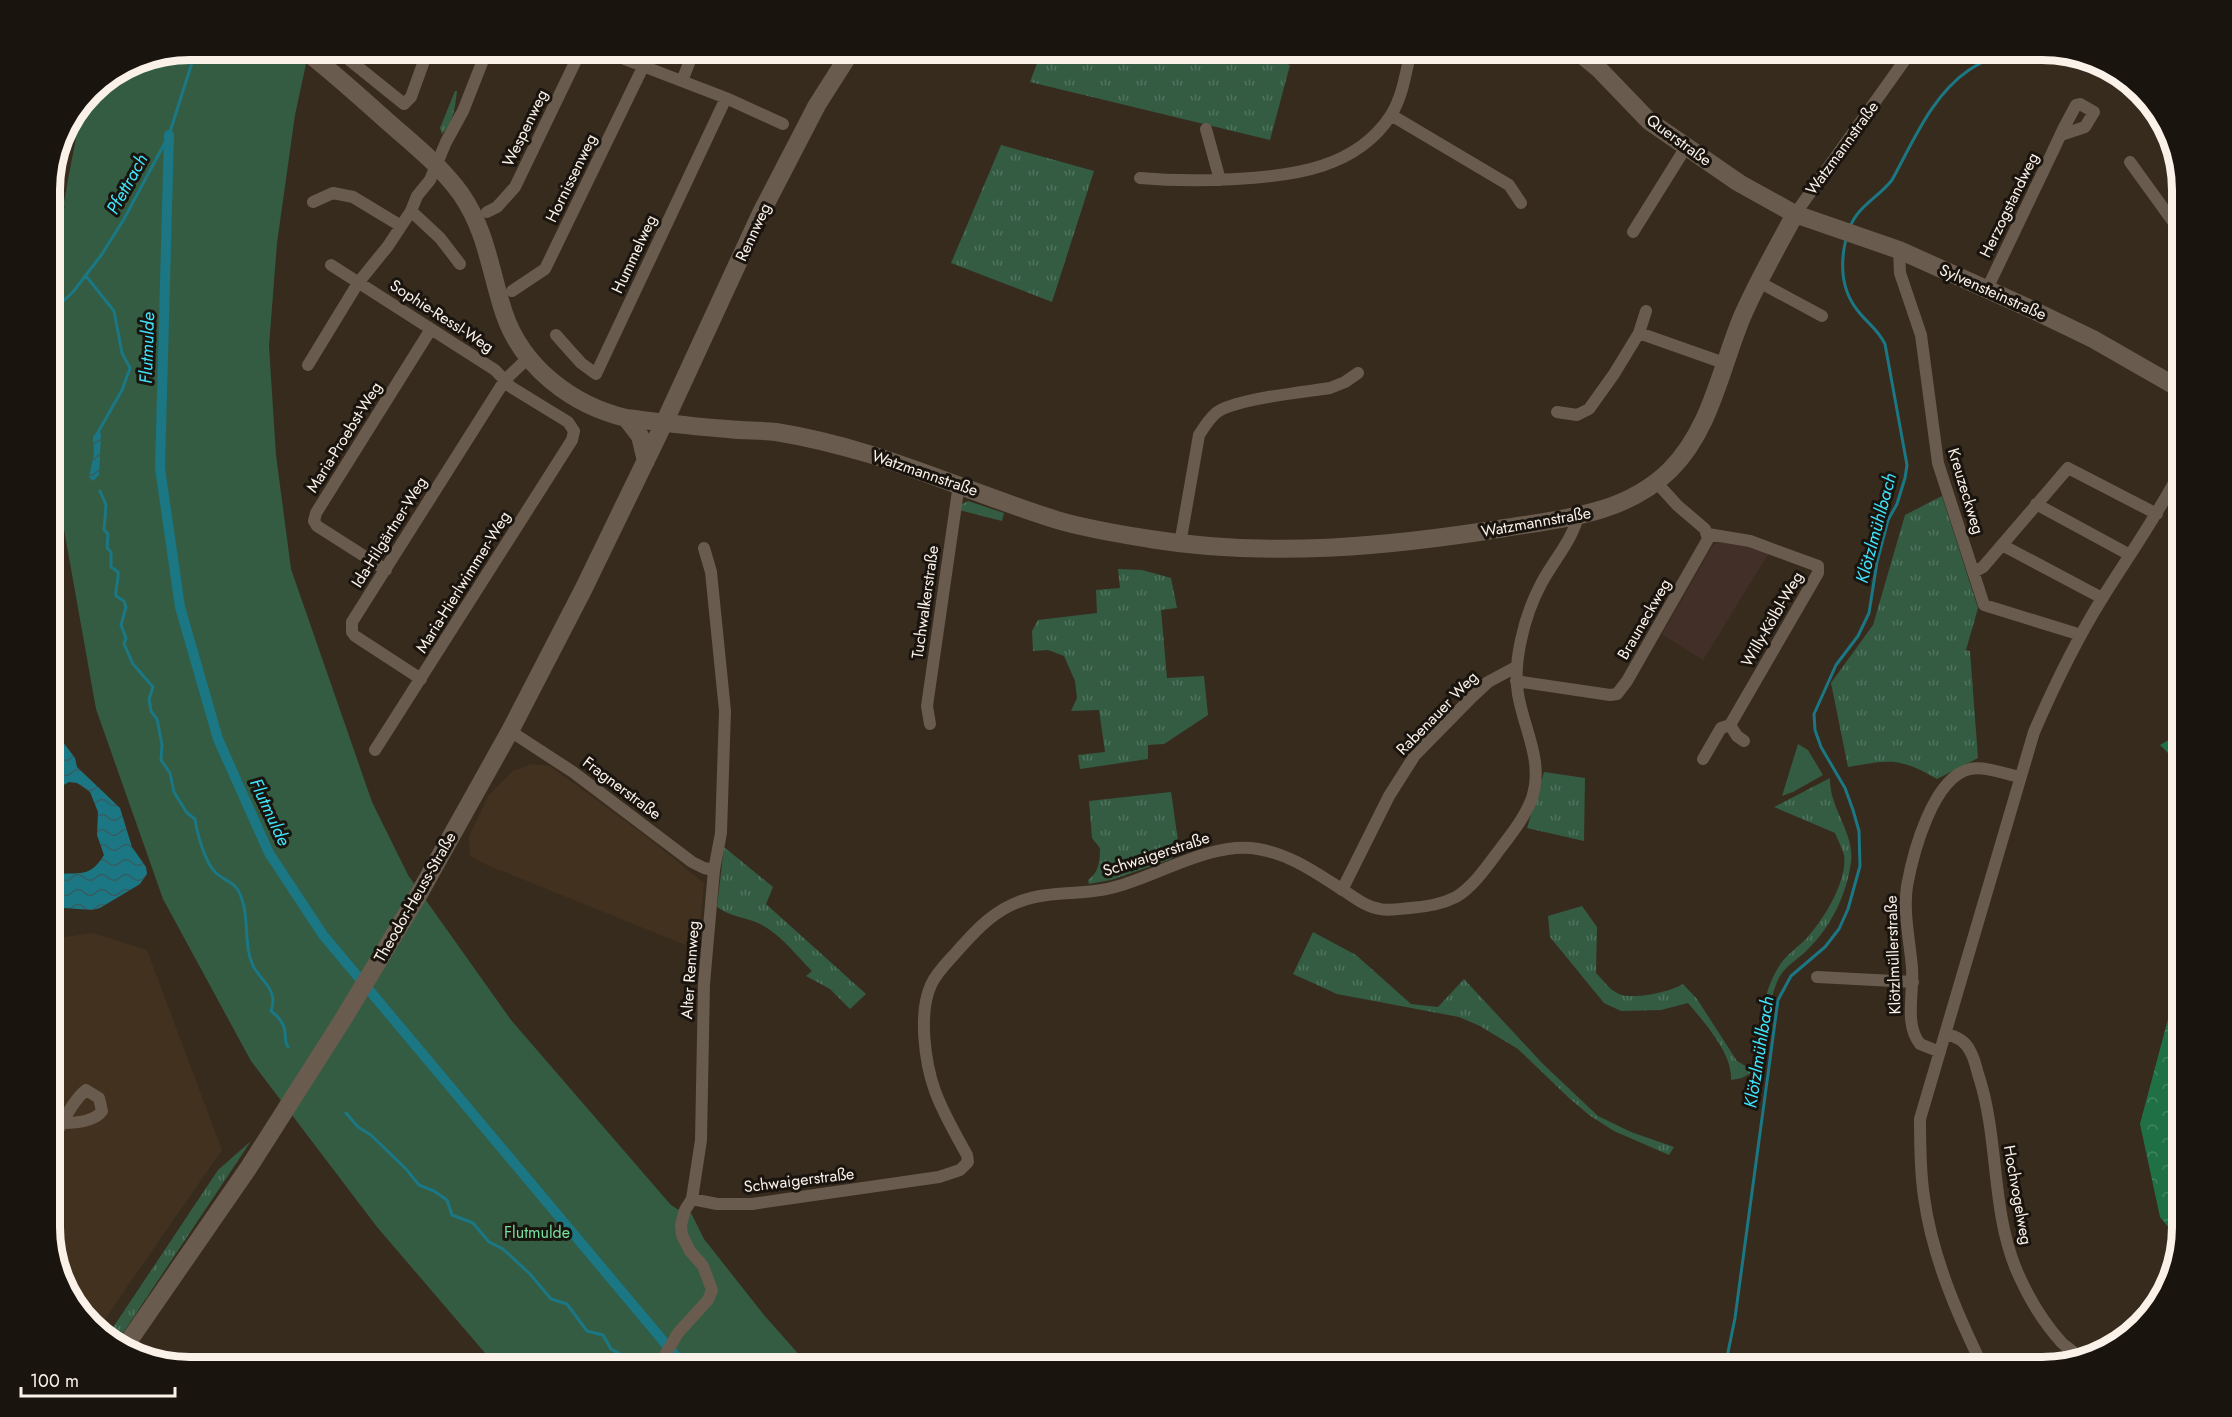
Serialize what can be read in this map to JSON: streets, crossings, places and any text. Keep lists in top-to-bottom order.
{
  "streets": {
    "main road": [
      "Querstraße",
      "Watzmannstraße",
      "Rennweg",
      "Sylvensteinstraße",
      "Theodor-Heuss-Straße"
    ],
    "street": [
      "Wespenweg",
      "Hornissenweg",
      "Herzogstandweg",
      "Hummelweg",
      "Sophie-Ressl-Weg",
      "Maria-Proebst-Weg",
      "Kreuzeckweg",
      "Ida-Hilgärtner-Weg",
      "Maria-Hierlwimmer-Weg",
      "Tuchwalkerstraße",
      "Brauneckweg",
      "Willy-Kölbl-Weg",
      "Rabenauer Weg",
      "Fragnerstraße",
      "Schwaigerstraße",
      "Klötzlmüllerstraße",
      "Alter Rennweg",
      "Hochvogelweg"
    ]
  },
  "crossings": [
    ["Querstraße", "Watzmannstraße"],
    ["Querstraße", "Sylvensteinstraße"],
    ["Watzmannstraße", "Rennweg"],
    ["Watzmannstraße", "Sylvensteinstraße"],
    ["Watzmannstraße", "Tuchwalkerstraße"],
    ["Watzmannstraße", "Schwaigerstraße"],
    ["Watzmannstraße", "Theodor-Heuss-Straße"],
    ["Herzogstandweg", "Sylvensteinstraße"],
    ["Rennweg", "Theodor-Heuss-Straße"],
    ["Sylvensteinstraße", "Kreuzeckweg"],
    ["Sophie-Ressl-Weg", "Maria-Proebst-Weg"],
    ["Sophie-Ressl-Weg", "Ida-Hilgärtner-Weg"],
    ["Sophie-Ressl-Weg", "Maria-Hierlwimmer-Weg"],
    ["Maria-Proebst-Weg", "Ida-Hilgärtner-Weg"],
    ["Ida-Hilgärtner-Weg", "Maria-Hierlwimmer-Weg"],
    ["Brauneckweg", "Willy-Kölbl-Weg"],
    ["Brauneckweg", "Schwaigerstraße"],
    ["Rabenauer Weg", "Schwaigerstraße"],
    ["Fragnerstraße", "Theodor-Heuss-Straße"],
    ["Fragnerstraße", "Alter Rennweg"],
    ["Schwaigerstraße", "Alter Rennweg"]
  ],
  "water": ["Pfettrach", "Flutmulde", "Klötzlmühlbach"],
  "parks": ["Flutmulde"],
  "scale_bar": "100 m"
}
